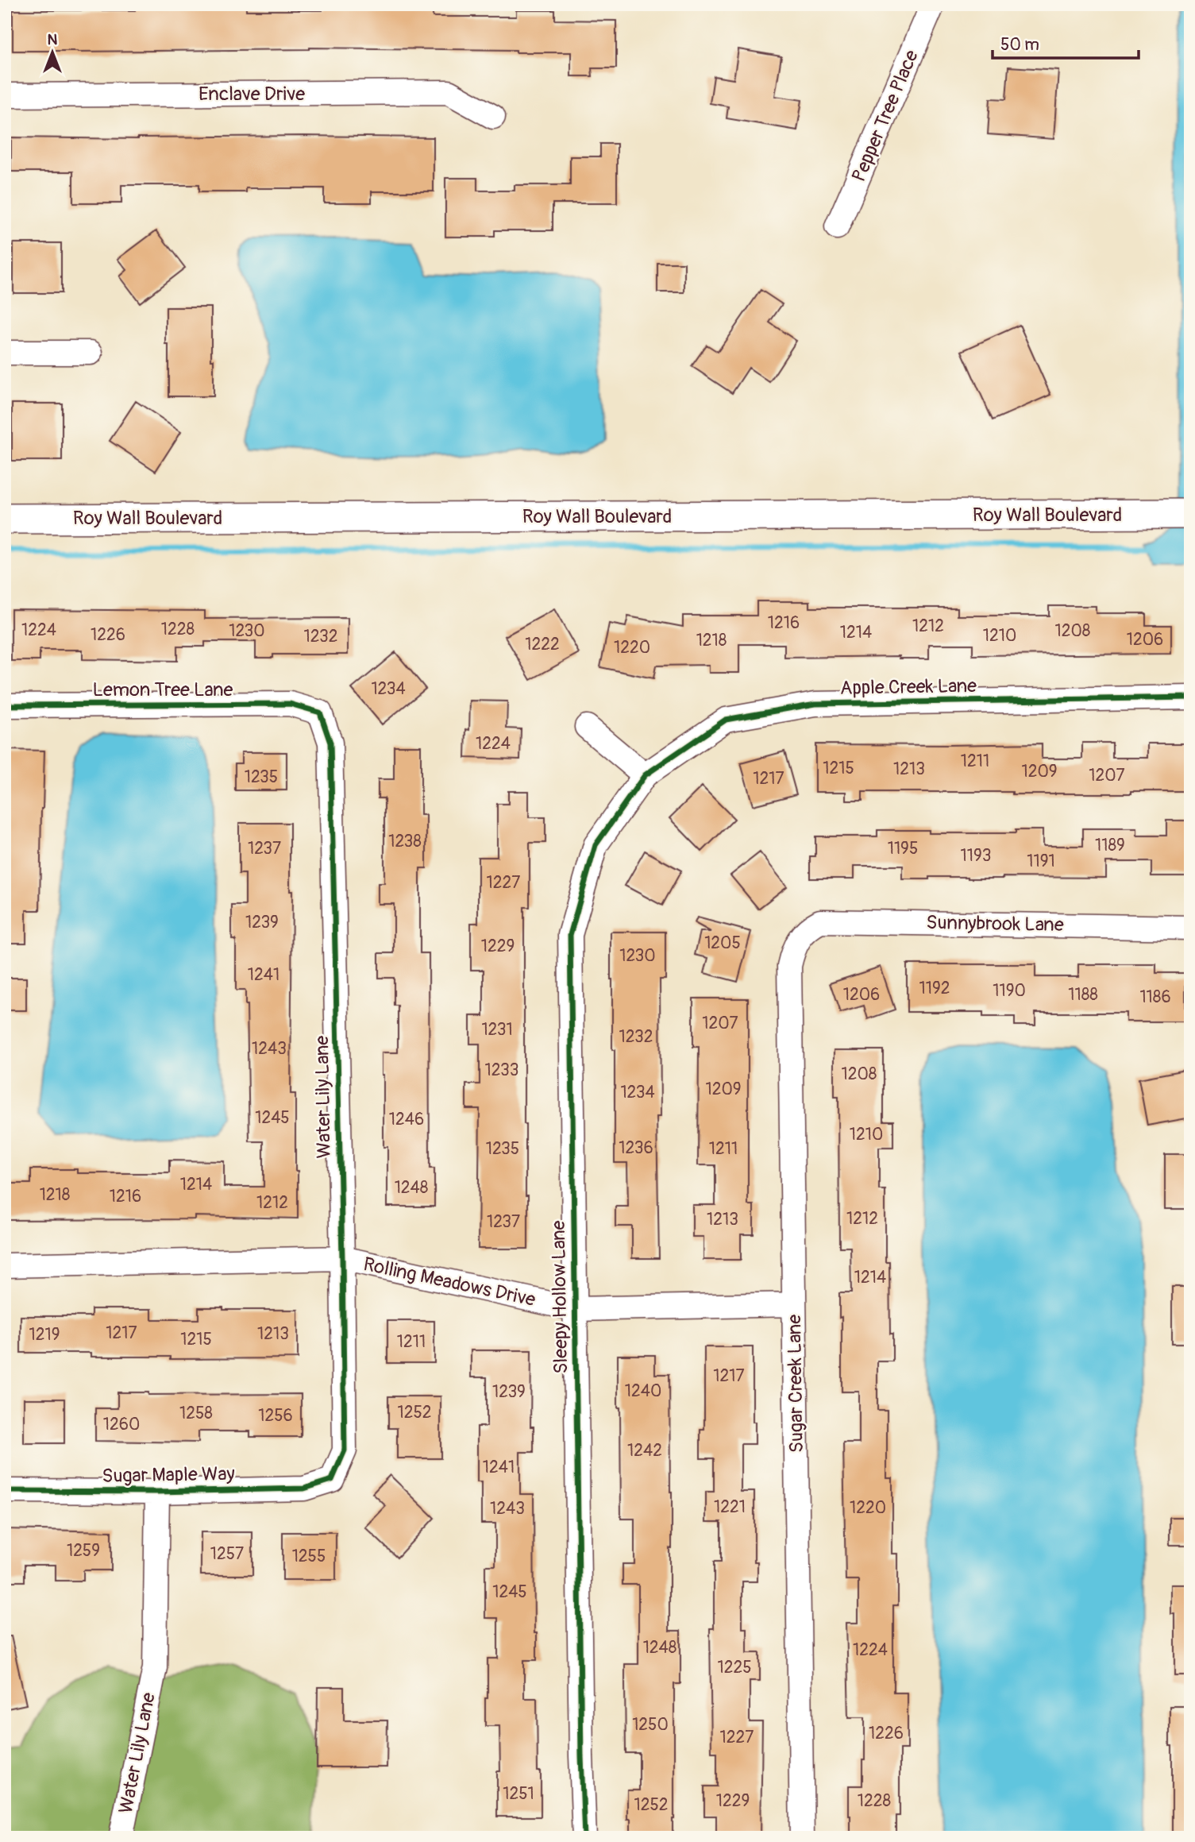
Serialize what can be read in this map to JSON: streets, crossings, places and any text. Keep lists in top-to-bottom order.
{
  "streets": {
    "street": [
      "Enclave Drive",
      "Pepper Tree Place",
      "Roy Wall Boulevard",
      "Apple Creek Lane",
      "Lemon Tree Lane",
      "Sunnybrook Lane",
      "Water Lily Lane",
      "Rolling Meadows Drive",
      "Sleepy Hollow Lane",
      "Sugar Creek Lane",
      "Sugar Maple Way"
    ]
  },
  "crossings": [
    ["Apple Creek Lane", "Sleepy Hollow Lane"],
    ["Lemon Tree Lane", "Water Lily Lane"],
    ["Sunnybrook Lane", "Sugar Creek Lane"],
    ["Water Lily Lane", "Rolling Meadows Drive"],
    ["Water Lily Lane", "Sugar Maple Way"],
    ["Rolling Meadows Drive", "Sleepy Hollow Lane"],
    ["Rolling Meadows Drive", "Sugar Creek Lane"]
  ],
  "house_numbers": [
    "1216",
    "1212",
    "1228",
    "1224",
    "1230",
    "1208",
    "1214",
    "1226",
    "1210",
    "1232",
    "1206",
    "1218",
    "1222",
    "1220",
    "1234",
    "1224",
    "1211",
    "1215",
    "1213",
    "1209",
    "1207",
    "1235",
    "1217",
    "1238",
    "1189",
    "1237",
    "1195",
    "1193",
    "1191",
    "1227",
    "1239",
    "1205",
    "1229",
    "1230",
    "1241",
    "1192",
    "1190",
    "1206",
    "1188",
    "1186",
    "1207",
    "1231",
    "1232",
    "1243",
    "1233",
    "1208",
    "1209",
    "1234",
    "1245",
    "1246",
    "1210",
    "1236",
    "1235",
    "1211",
    "1214",
    "1248",
    "1218",
    "1216",
    "1212",
    "1212",
    "1213",
    "1237",
    "1214",
    "1217",
    "1213",
    "1219",
    "1215",
    "1211",
    "1217",
    "1240",
    "1239",
    "1252",
    "1258",
    "1256",
    "1260",
    "1242",
    "1241",
    "1221",
    "1220",
    "1243",
    "1259",
    "1257",
    "1255",
    "1245",
    "1248",
    "1224",
    "1225",
    "1250",
    "1226",
    "1227",
    "1251",
    "1229",
    "1228",
    "1252"
  ],
  "scale_bar": "50 m",
  "north": "top"
}
